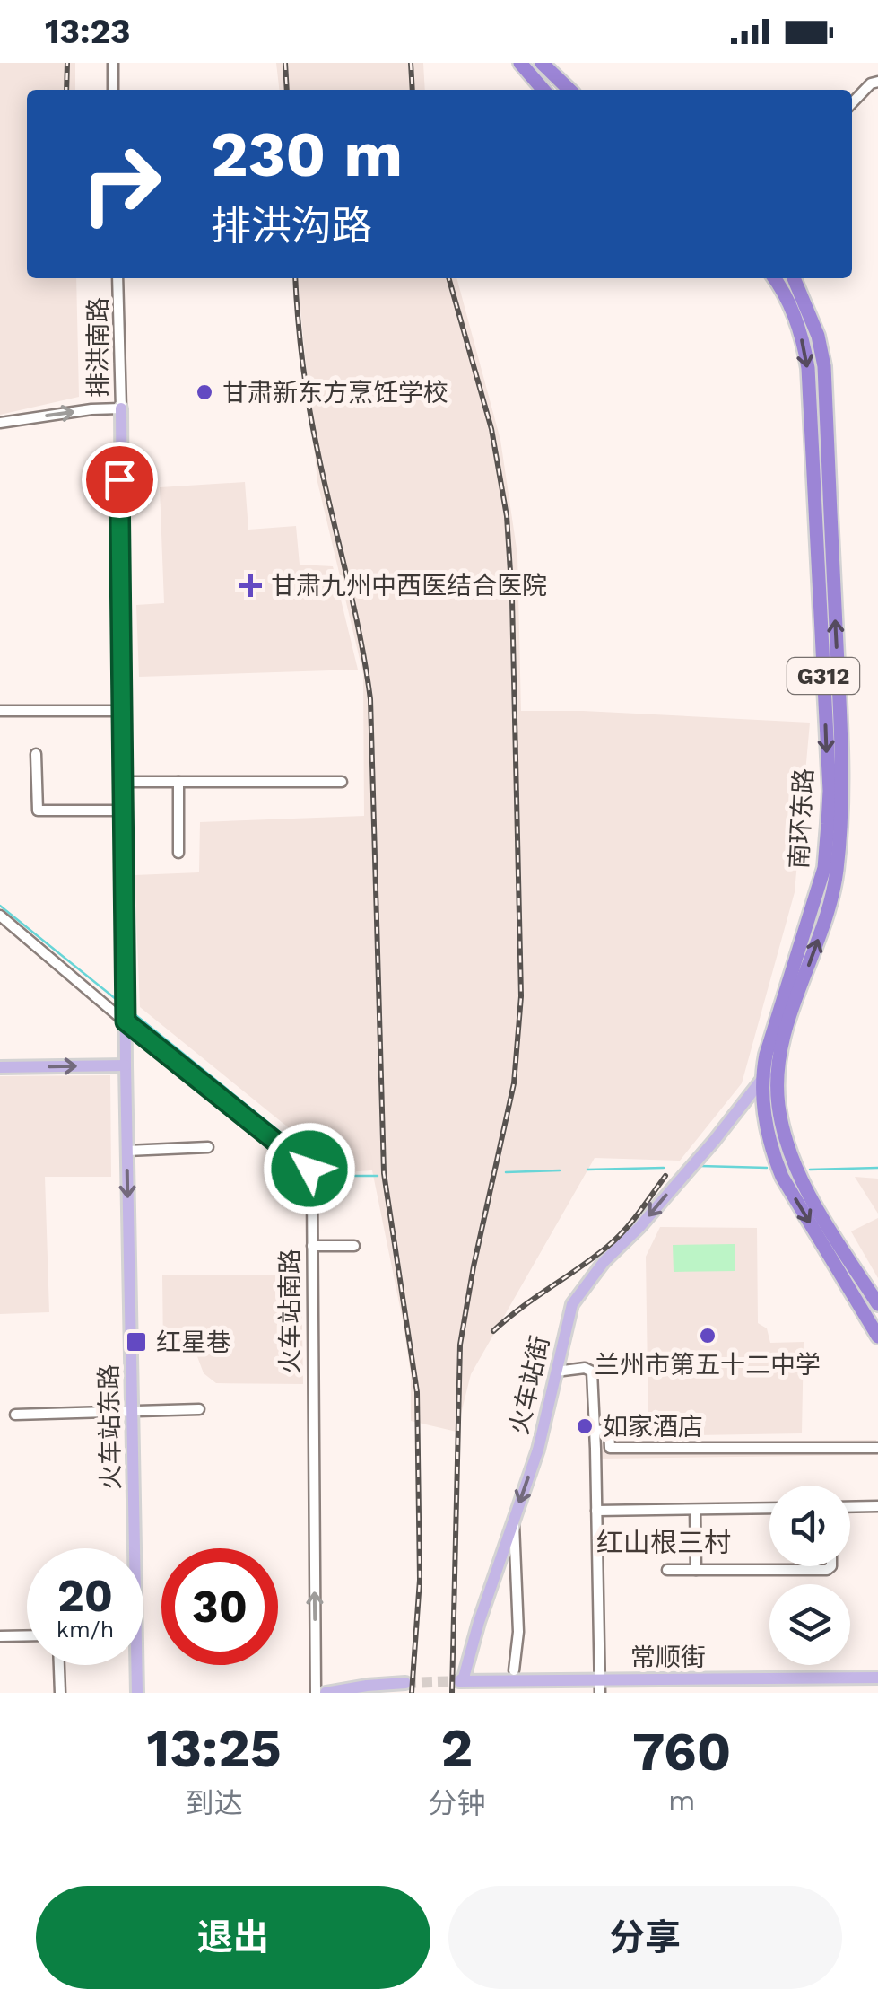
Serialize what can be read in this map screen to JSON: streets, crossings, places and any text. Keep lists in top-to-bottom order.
{
  "streets": {
    "highway": ["G312", "南环东路"],
    "main road": ["火车站街", "火车站东路", "常顺街"],
    "street": ["排洪南路", "火车站南路"]
  },
  "crossings": [
    ["排洪南路", "火车站东路"],
    ["南环东路", "火车站街"],
    ["火车站南路", "火车站东路"],
    ["火车站街", "常顺街"]
  ],
  "one_way": ["排洪南路", "火车站南路", "火车站街"],
  "districts": ["红山根三村"],
  "places": {
    "other": ["甘肃新东方烹饪学校", "兰州市第五十二中学", "如家酒店"],
    "health": ["甘肃九州中西医结合医院"],
    "transit": ["红星巷"]
  },
  "page": {
    "status": "13:23",
    "turn": ["230 m", "排洪沟路"],
    "speed": "20 km/h",
    "limit": "30",
    "eta": [
      "13:25",
      "到达",
      "2",
      "分钟",
      "760",
      "m"
    ],
    "buttons": ["退出", "分享"]
  }
}
